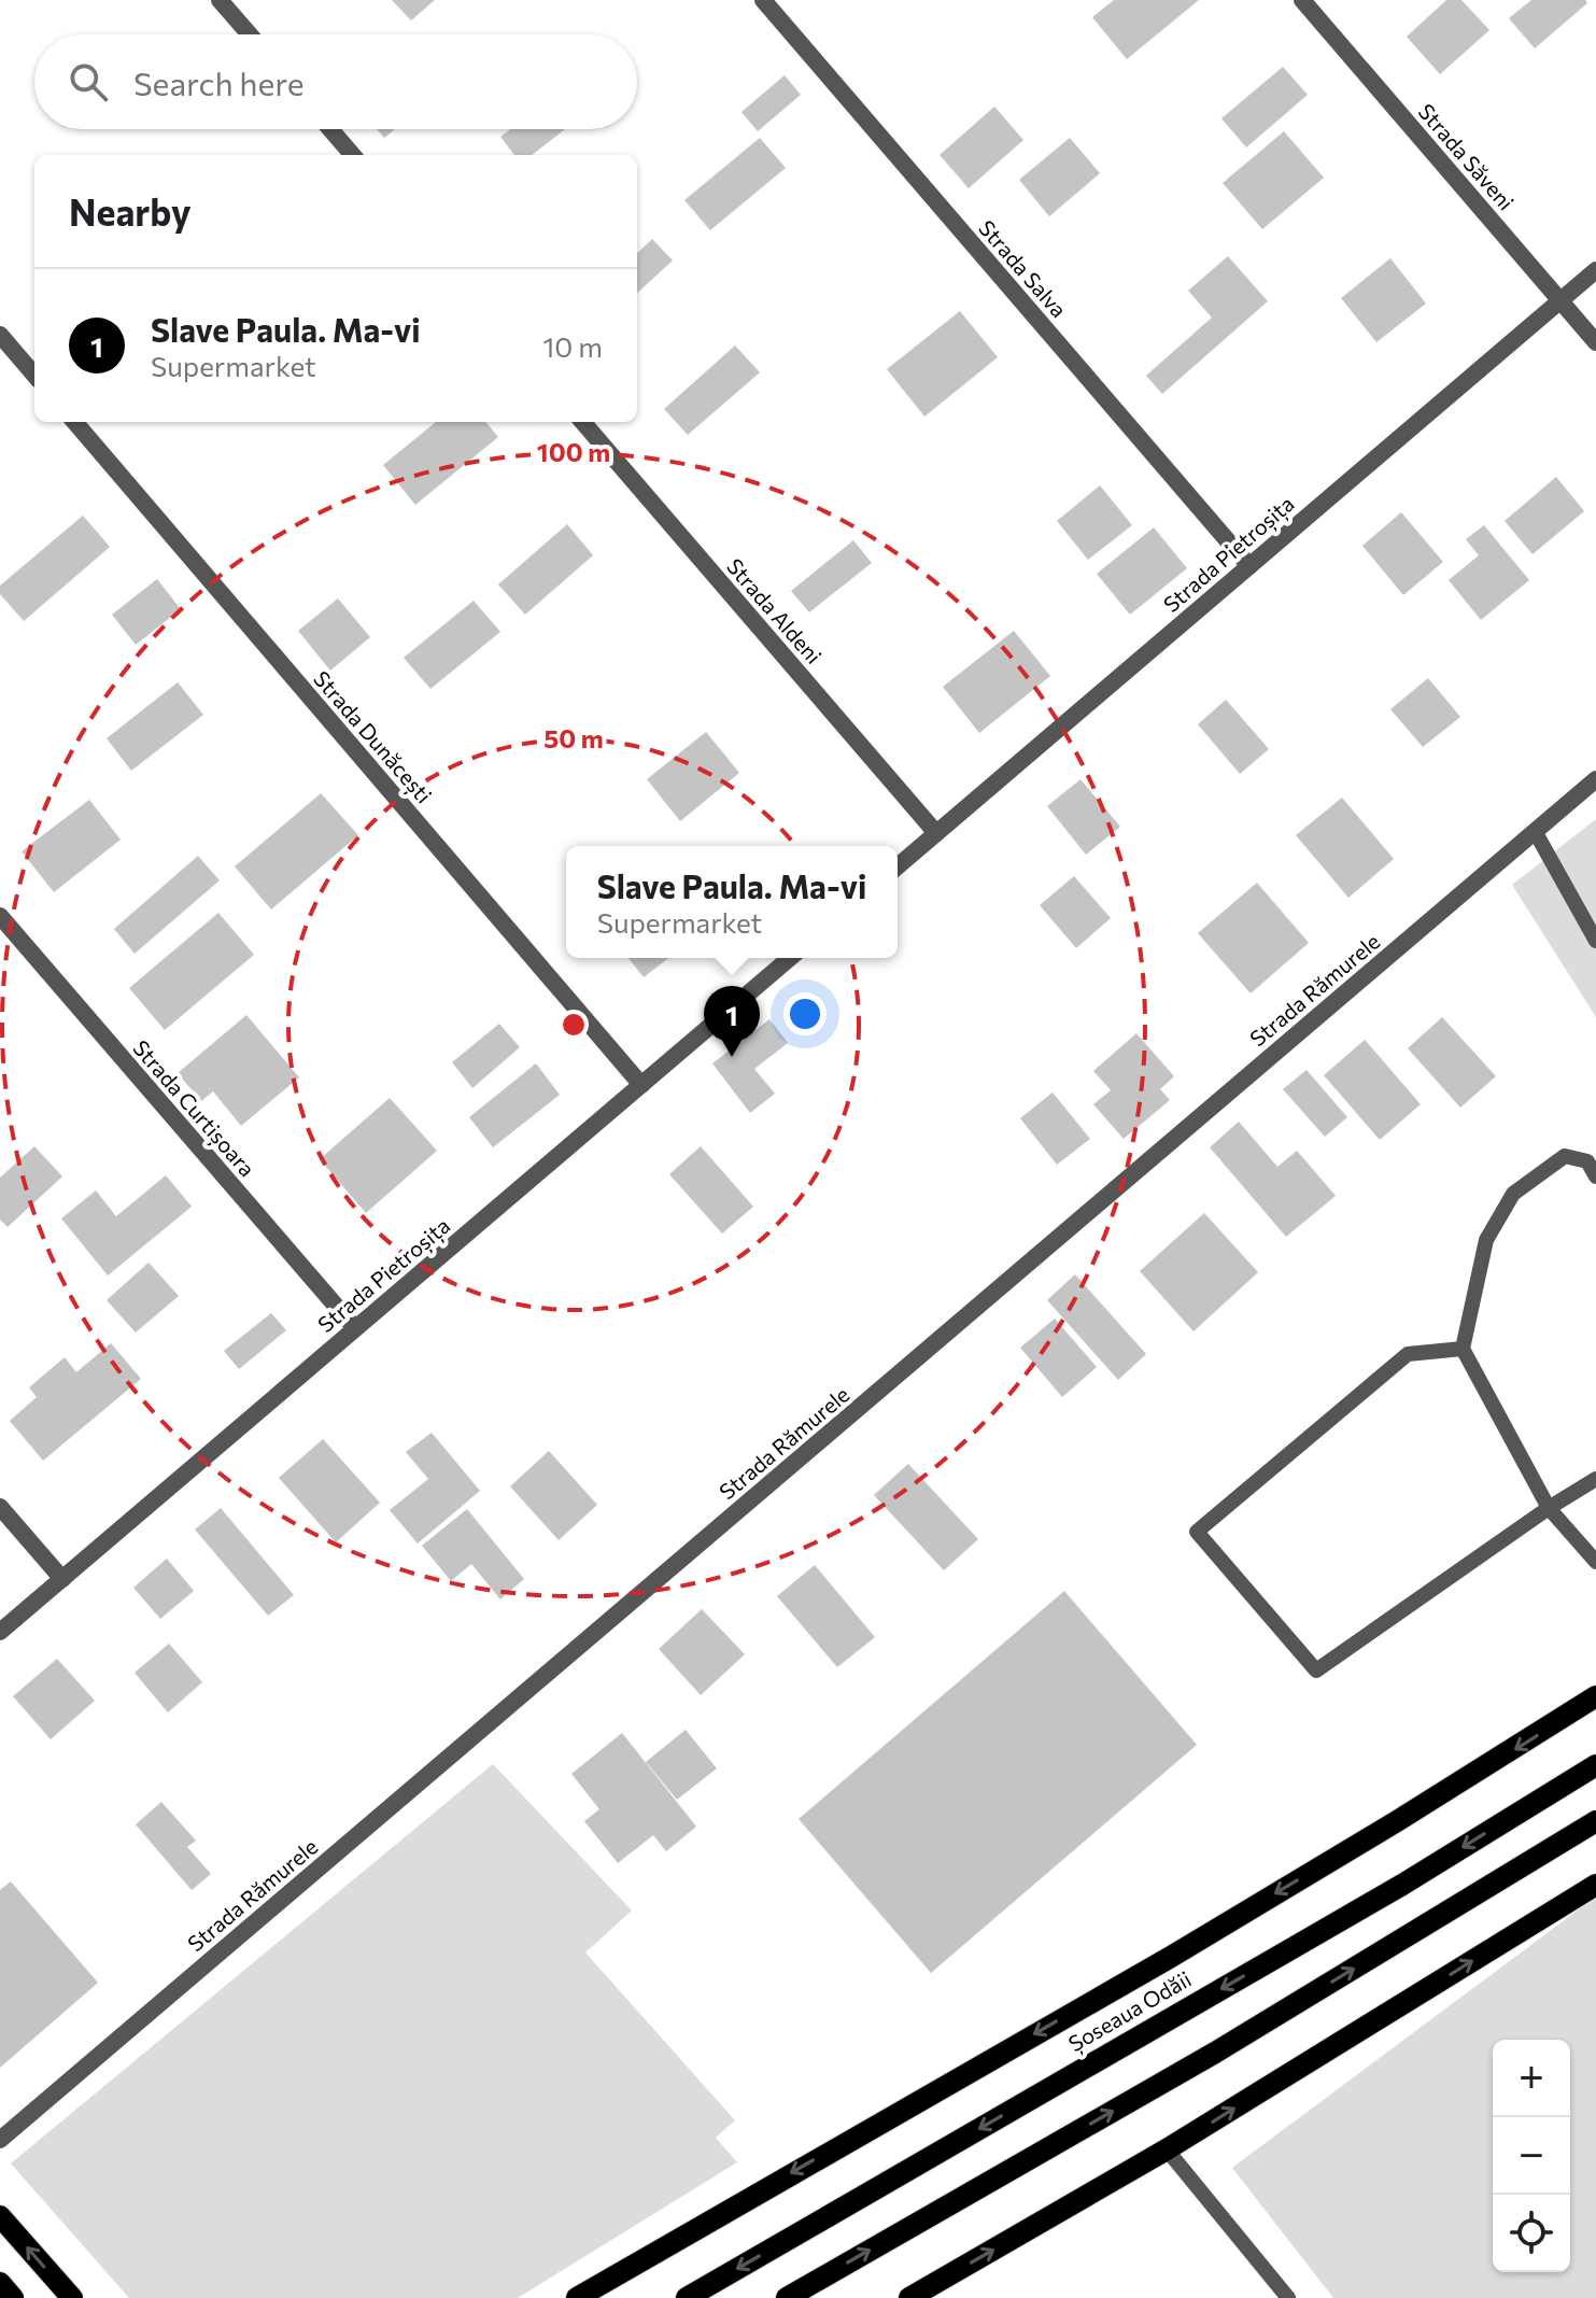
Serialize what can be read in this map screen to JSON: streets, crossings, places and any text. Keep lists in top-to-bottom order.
{
  "streets": {
    "main road": ["Șoseaua Odăii"],
    "street": [
      "Strada Săveni",
      "Strada Salva",
      "Strada Pietroșița",
      "Strada Aldeni",
      "Strada Dunăcești",
      "Strada Rămurele",
      "Strada Curtișoara"
    ]
  },
  "crossings": [
    ["Strada Săveni", "Strada Pietroșița"],
    ["Strada Salva", "Strada Pietroșița"],
    ["Strada Pietroșița", "Strada Aldeni"],
    ["Strada Pietroșița", "Strada Dunăcești"],
    ["Strada Pietroșița", "Strada Curtișoara"]
  ],
  "page": {
    "search": "Search here",
    "heading": "Nearby",
    "list": [
      {
        "mark": "1",
        "name": "Slave Paula. Ma-vi",
        "note": "Supermarket",
        "value": "10 m"
      }
    ],
    "popup": ["Slave Paula. Ma-vi", "Supermarket"],
    "pins": "1",
    "map_buttons": ["+", "−"]
  },
  "rings": ["100 m", "50 m"]
}
